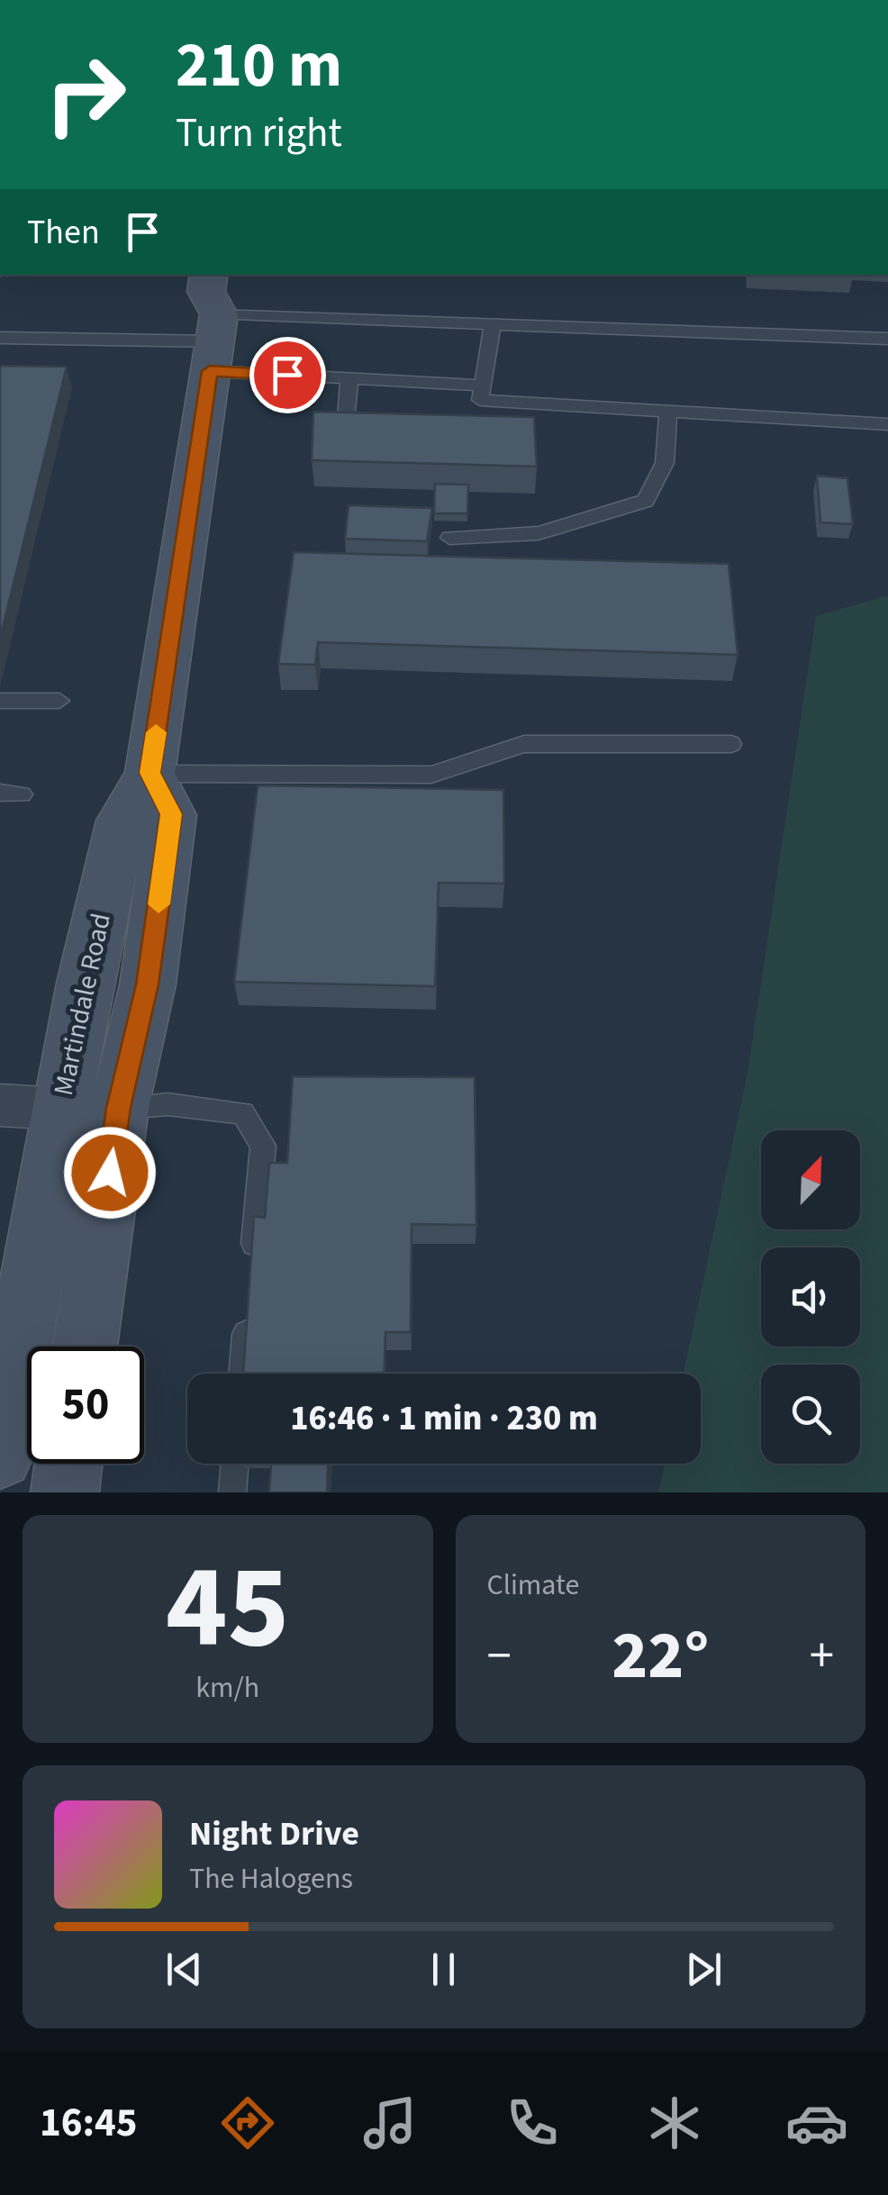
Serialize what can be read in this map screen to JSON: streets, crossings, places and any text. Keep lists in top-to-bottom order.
{
  "streets": {
    "main road": ["Martindale Road"]
  },
  "north": "top right",
  "page": {
    "turn": ["210 m", "Turn right"],
    "then": "Then",
    "limit": "50",
    "trip": "16:46 · 1 min · 230 m",
    "tile": [
      ["45", "km/h"],
      "Climate"
    ],
    "heat": ["−", "22°", "+"],
    "song": ["Night Drive", "The Halogens"],
    "tabs": "16:45"
  }
}
